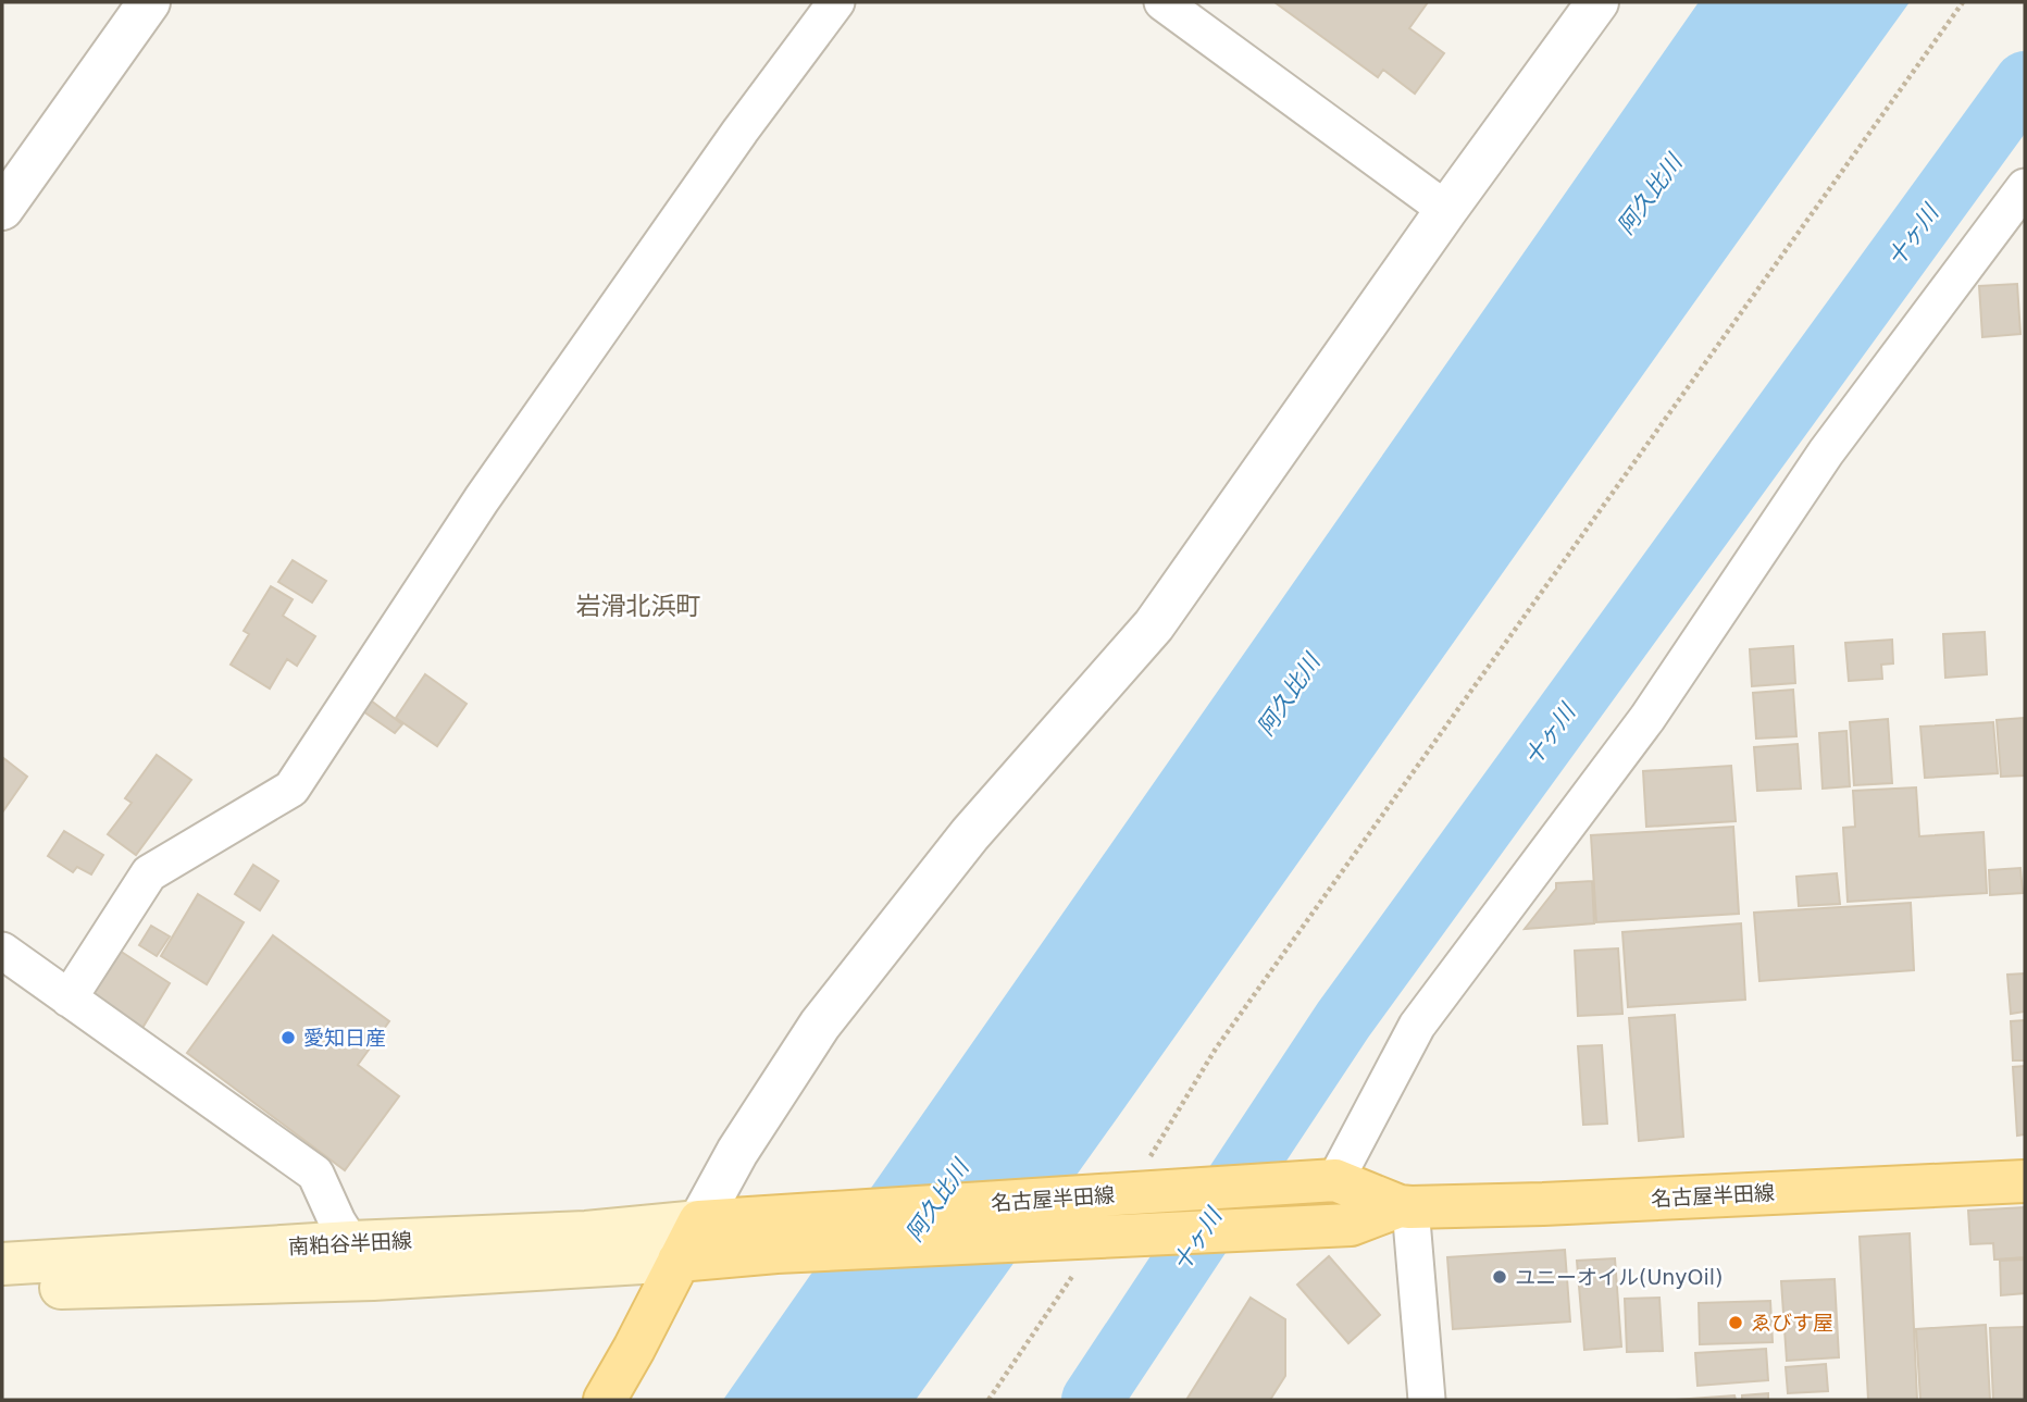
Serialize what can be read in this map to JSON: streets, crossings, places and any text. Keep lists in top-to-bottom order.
{
  "streets": {
    "main road": ["名古屋半田線", "南粕谷半田線"]
  },
  "crossings": [
    ["名古屋半田線", "南粕谷半田線"]
  ],
  "districts": ["岩滑北浜町"],
  "water": ["阿久比川", "十ヶ川"],
  "places": ["愛知日産", "ユニーオイル(UnyOil)", "ゑびす屋"]
}
